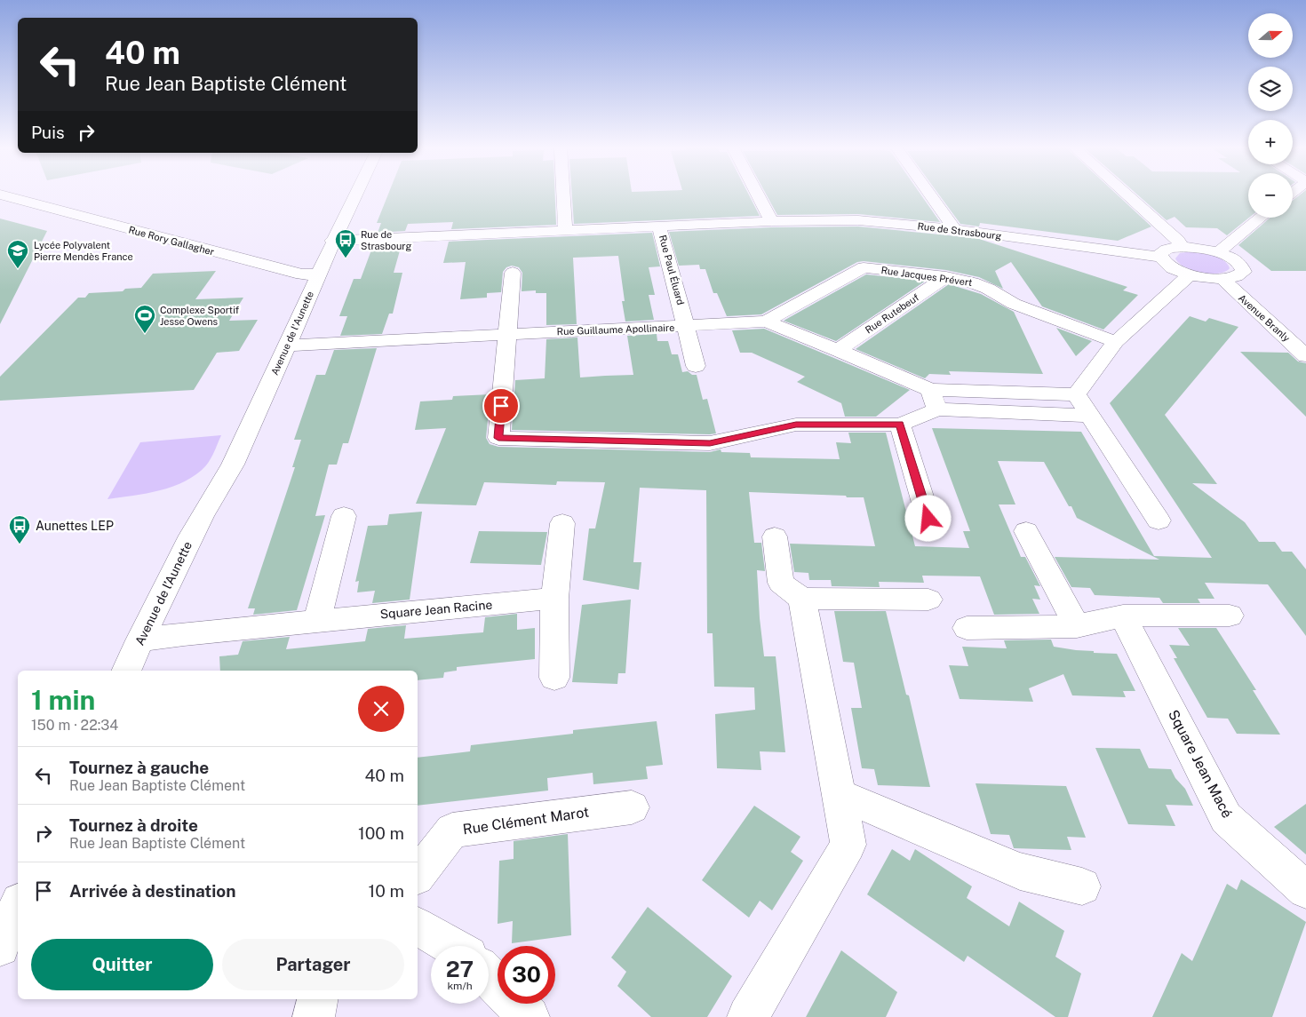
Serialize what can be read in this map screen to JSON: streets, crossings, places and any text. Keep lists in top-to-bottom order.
{
  "streets": {
    "street": [
      "Rue de Strasbourg",
      "Rue Rory Gallagher",
      "Rue Paul Éluard",
      "Rue Jacques Prévert",
      "Rue Rutebeuf",
      "Avenue Branly",
      "Rue Guillaume Apollinaire",
      "Avenue de l'Aunette",
      "Avenue de l’Aunette",
      "Square Jean Racine",
      "Square Jean Macé",
      "Rue Clément Marot"
    ]
  },
  "crossings": [
    ["Rue de Strasbourg", "Rue Paul Éluard"],
    ["Rue de Strasbourg", "Avenue de l'Aunette"],
    ["Rue Rory Gallagher", "Avenue de l'Aunette"],
    ["Rue Paul Éluard", "Rue Guillaume Apollinaire"],
    ["Rue Jacques Prévert", "Rue Rutebeuf"],
    ["Rue Jacques Prévert", "Rue Guillaume Apollinaire"],
    ["Rue Rutebeuf", "Rue Guillaume Apollinaire"],
    ["Rue Guillaume Apollinaire", "Avenue de l'Aunette"],
    ["Avenue de l'Aunette", "Avenue de l’Aunette"],
    ["Avenue de l’Aunette", "Square Jean Racine"]
  ],
  "places": {
    "bus stop": ["Rue de Strasbourg", "Aunettes LEP"],
    "school or university": ["Lycée Polyvalent Pierre Mendès France"],
    "sports": ["Complexe Sportif Jesse Owens"]
  },
  "north": "right",
  "page": {
    "map_buttons": ["+", "−"],
    "turn": ["40 m", "Rue Jean Baptiste Clément"],
    "then": "Puis",
    "heading": ["1 min", "150 m · 22:34"],
    "list": [
      {
        "name": "Tournez à gauche",
        "note": "Rue Jean Baptiste Clément",
        "value": "40 m"
      },
      {
        "name": "Tournez à droite",
        "note": "Rue Jean Baptiste Clément",
        "value": "100 m"
      },
      {
        "name": "Arrivée à destination",
        "value": "10 m"
      }
    ],
    "buttons": ["Quitter", "Partager"],
    "speed": "27 km/h",
    "limit": "30"
  }
}
